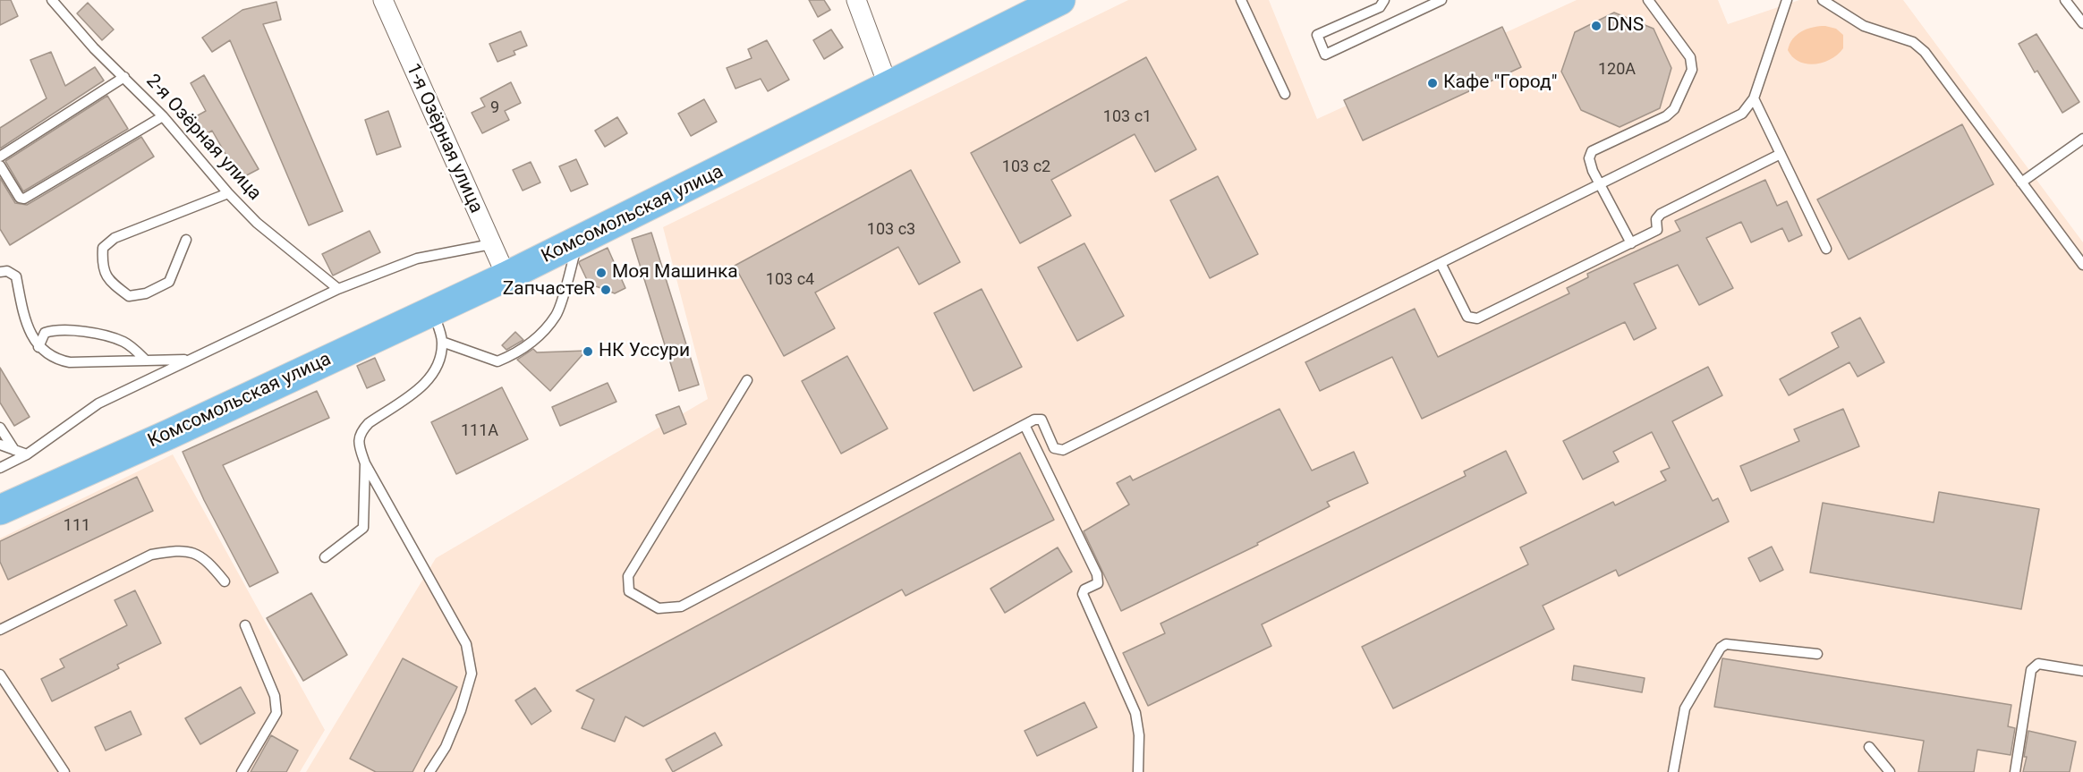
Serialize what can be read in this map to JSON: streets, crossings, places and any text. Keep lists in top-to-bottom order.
{
  "streets": {
    "main road": ["Комсомольская улица"],
    "street": ["1-я Озёрная улица"],
    "lane": ["2-я Озёрная улица"]
  },
  "crossings": [
    ["1-я Озёрная улица", "Комсомольская улица"]
  ],
  "places": [
    "DNS",
    "Кафе \"Город\"",
    "Моя Машинка",
    "ZапчастеR",
    "НК Уссури"
  ],
  "house_numbers": [
    "120А",
    "9",
    "103 с1",
    "103 с2",
    "103 с3",
    "103 с4",
    "111А",
    "111"
  ]
}
